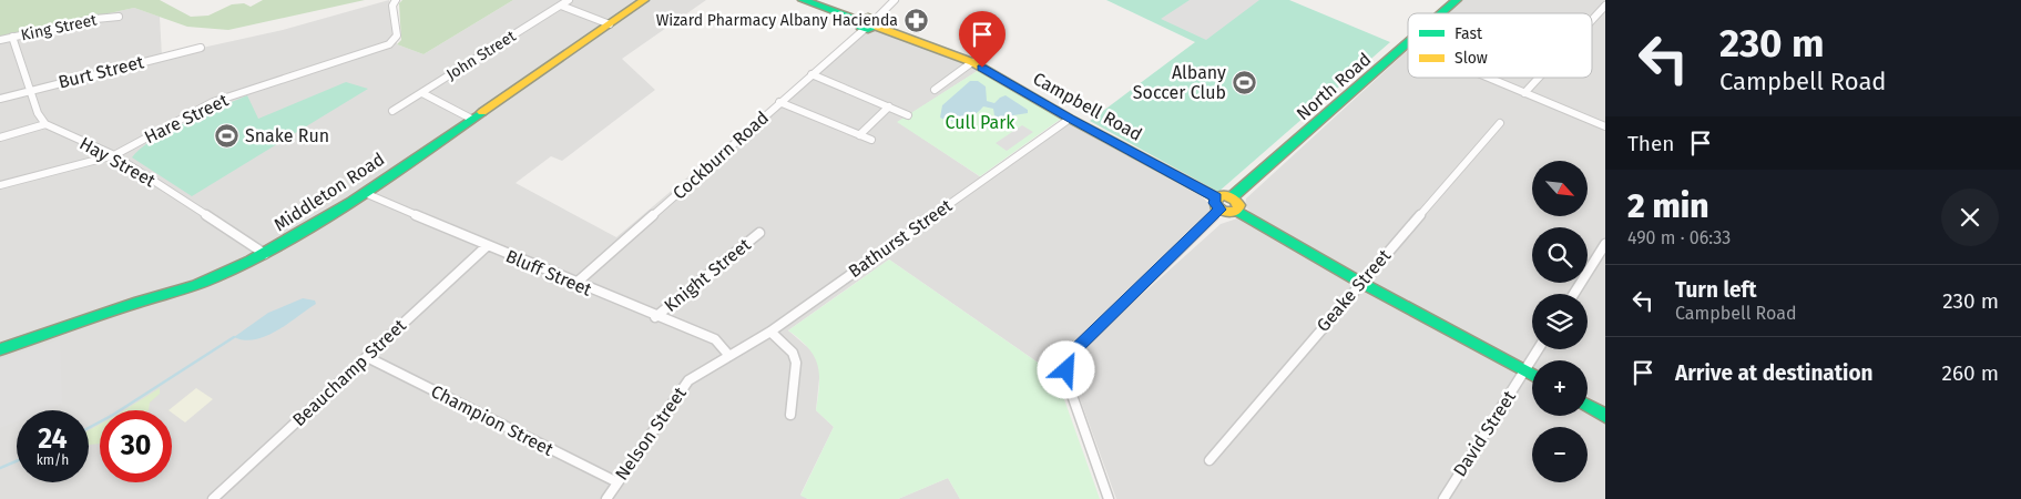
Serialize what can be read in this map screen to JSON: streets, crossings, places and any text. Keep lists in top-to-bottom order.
{
  "streets": {
    "main road": ["North Road", "Campbell Road", "Middleton Road"],
    "street": [
      "King Street",
      "John Street",
      "Burt Street",
      "Hare Street",
      "Cockburn Road",
      "Hay Street",
      "Bathurst Street",
      "Bluff Street",
      "Knight Street",
      "Geake Street",
      "Beauchamp Street",
      "Champion Street",
      "Nelson Street",
      "David Street"
    ]
  },
  "crossings": [
    ["Campbell Road", "Cockburn Road"],
    ["Campbell Road", "Bathurst Street"],
    ["Hare Street", "Hay Street"],
    ["Cockburn Road", "Bluff Street"],
    ["Hay Street", "Middleton Road"],
    ["Middleton Road", "Bluff Street"],
    ["Bathurst Street", "Bluff Street"],
    ["Bathurst Street", "Nelson Street"],
    ["Bluff Street", "Knight Street"],
    ["Bluff Street", "Beauchamp Street"],
    ["Bluff Street", "Nelson Street"],
    ["Beauchamp Street", "Champion Street"],
    ["Champion Street", "Nelson Street"]
  ],
  "parks": ["Cull Park"],
  "places": {
    "pharmacy": ["Wizard Pharmacy Albany Hacienda"],
    "sports": ["Albany Soccer Club", "Snake Run"]
  },
  "legend": ["Fast", "Slow"],
  "north": "bottom right",
  "page": {
    "turn": ["230 m", "Campbell Road"],
    "then": "Then",
    "map_buttons": ["+", "−"],
    "heading": ["2 min", "490 m · 06:33"],
    "list": [
      {
        "name": "Turn left",
        "note": "Campbell Road",
        "value": "230 m"
      },
      {
        "name": "Arrive at destination",
        "value": "260 m"
      }
    ],
    "speed": "24 km/h",
    "limit": "30"
  }
}
